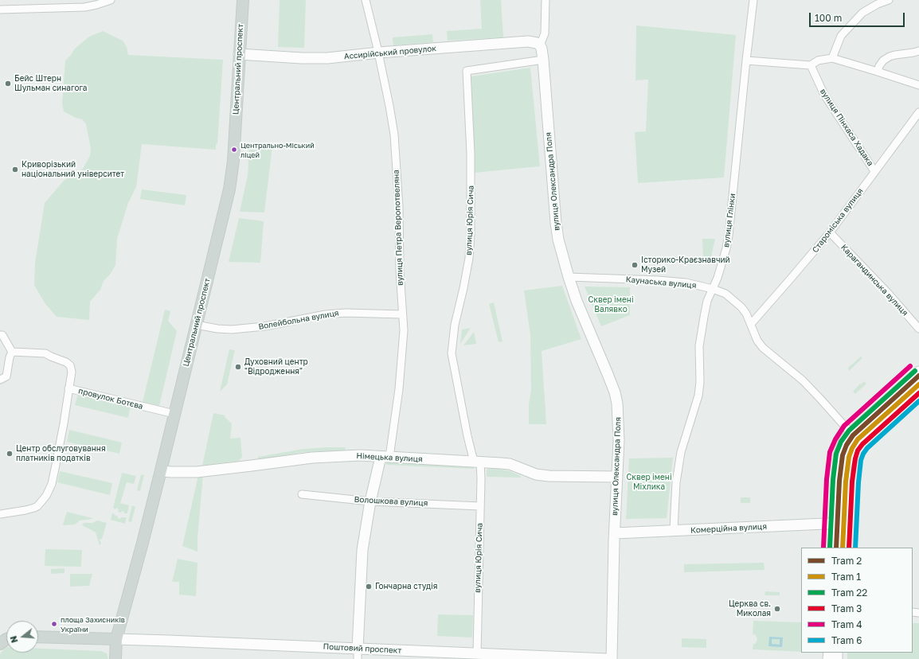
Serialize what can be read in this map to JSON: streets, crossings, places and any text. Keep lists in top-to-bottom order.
{
  "streets": {
    "main road": ["Центральний проспект"],
    "street": [
      "Ассирійський провулок",
      "вулиця Пінхаса Хадака",
      "вулиця Олександра Поля",
      "вулиця Юрія Сича",
      "вулиця Глінки",
      "Староміська вулиця",
      "вулиця Петра Веропотвеляна",
      "Карагандинська вулиця",
      "Каунаська вулиця",
      "Волейбольна вулиця",
      "провулок Ботєва",
      "Німецька вулиця",
      "Волошкова вулиця",
      "Комерційна вулиця",
      "Поштовий проспект"
    ]
  },
  "crossings": [
    ["Ассирійський провулок", "Центральний проспект"],
    ["Ассирійський провулок", "вулиця Олександра Поля"],
    ["Ассирійський провулок", "вулиця Петра Веропотвеляна"],
    ["Центральний проспект", "Волейбольна вулиця"],
    ["Центральний проспект", "провулок Ботєва"],
    ["Центральний проспект", "Німецька вулиця"],
    ["Центральний проспект", "Поштовий проспект"],
    ["вулиця Пінхаса Хадака", "Староміська вулиця"],
    ["вулиця Олександра Поля", "вулиця Юрія Сича"],
    ["вулиця Олександра Поля", "Каунаська вулиця"],
    ["вулиця Олександра Поля", "Німецька вулиця"],
    ["вулиця Олександра Поля", "Комерційна вулиця"],
    ["вулиця Юрія Сича", "Німецька вулиця"],
    ["вулиця Юрія Сича", "Волошкова вулиця"],
    ["вулиця Юрія Сича", "Поштовий проспект"],
    ["вулиця Глінки", "Каунаська вулиця"],
    ["вулиця Глінки", "Комерційна вулиця"],
    ["Староміська вулиця", "Карагандинська вулиця"],
    ["Староміська вулиця", "Каунаська вулиця"],
    ["вулиця Петра Веропотвеляна", "Волейбольна вулиця"],
    ["вулиця Петра Веропотвеляна", "Німецька вулиця"],
    ["вулиця Петра Веропотвеляна", "Волошкова вулиця"],
    ["вулиця Петра Веропотвеляна", "Поштовий проспект"]
  ],
  "parks": ["Сквер імені Валявкo", "Сквер імені Міхлика"],
  "places": [
    "Бейс Штерн Шульман синагога",
    "Центрально-Міський ліцей",
    "Криворізький національний університет",
    "Історико-Краєзнавчий Музей",
    "Духовний центр \"Відродження\"",
    "Центр обслуговування платників податків",
    "Гончарна студія",
    "Церква св. Миколая",
    "площа Захисників України"
  ],
  "lines": [
    "tram line 4",
    "tram line 22",
    "tram line 2",
    "tram line 1",
    "tram line 3",
    "tram line 6"
  ],
  "legend": [
    "Tram 2",
    "Tram 1",
    "Tram 22",
    "Tram 3",
    "Tram 4",
    "Tram 6"
  ],
  "scale_bar": "100 m",
  "north": "left"
}
